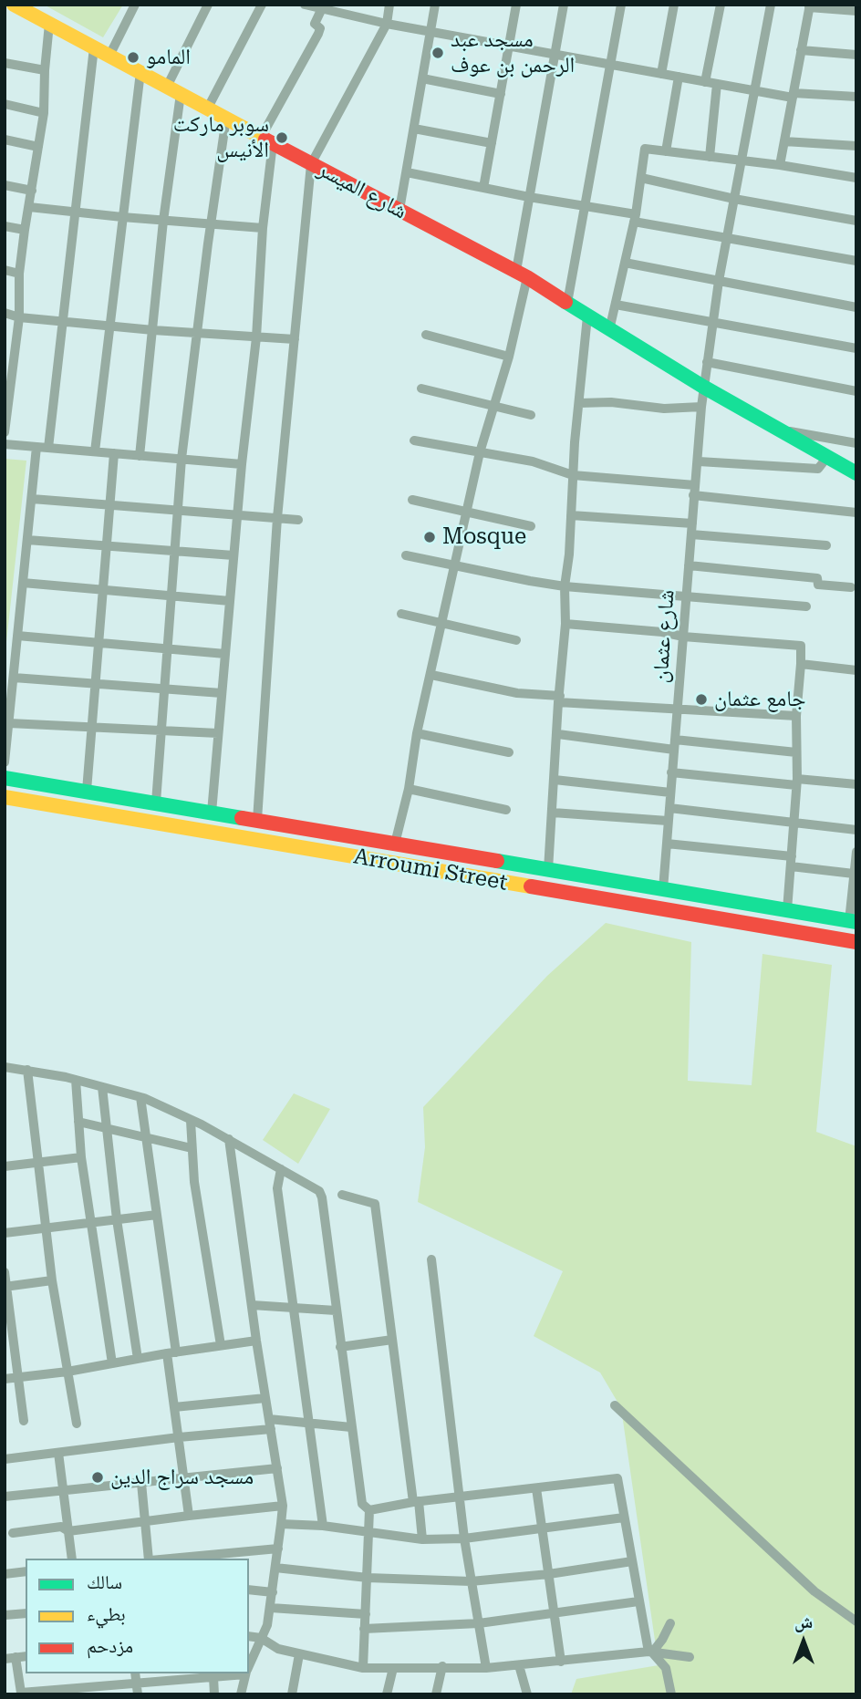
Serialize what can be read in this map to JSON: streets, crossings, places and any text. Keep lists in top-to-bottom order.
{
  "streets": {
    "main road": ["شارع الميسر", "Arroumi Street"],
    "street": ["شارع عثمان"]
  },
  "crossings": [
    ["شارع الميسر", "شارع عثمان"],
    ["شارع عثمان", "Arroumi Street"]
  ],
  "places": [
    "مسجد عبد الرحمن بن عوف",
    "المامو",
    "سوبر ماركت الأنيس",
    "Mosque",
    "جامع عثمان",
    "مسجد سراج الدين"
  ],
  "legend": ["سالك", "بطيء", "مزدحم"],
  "north": "top"
}
